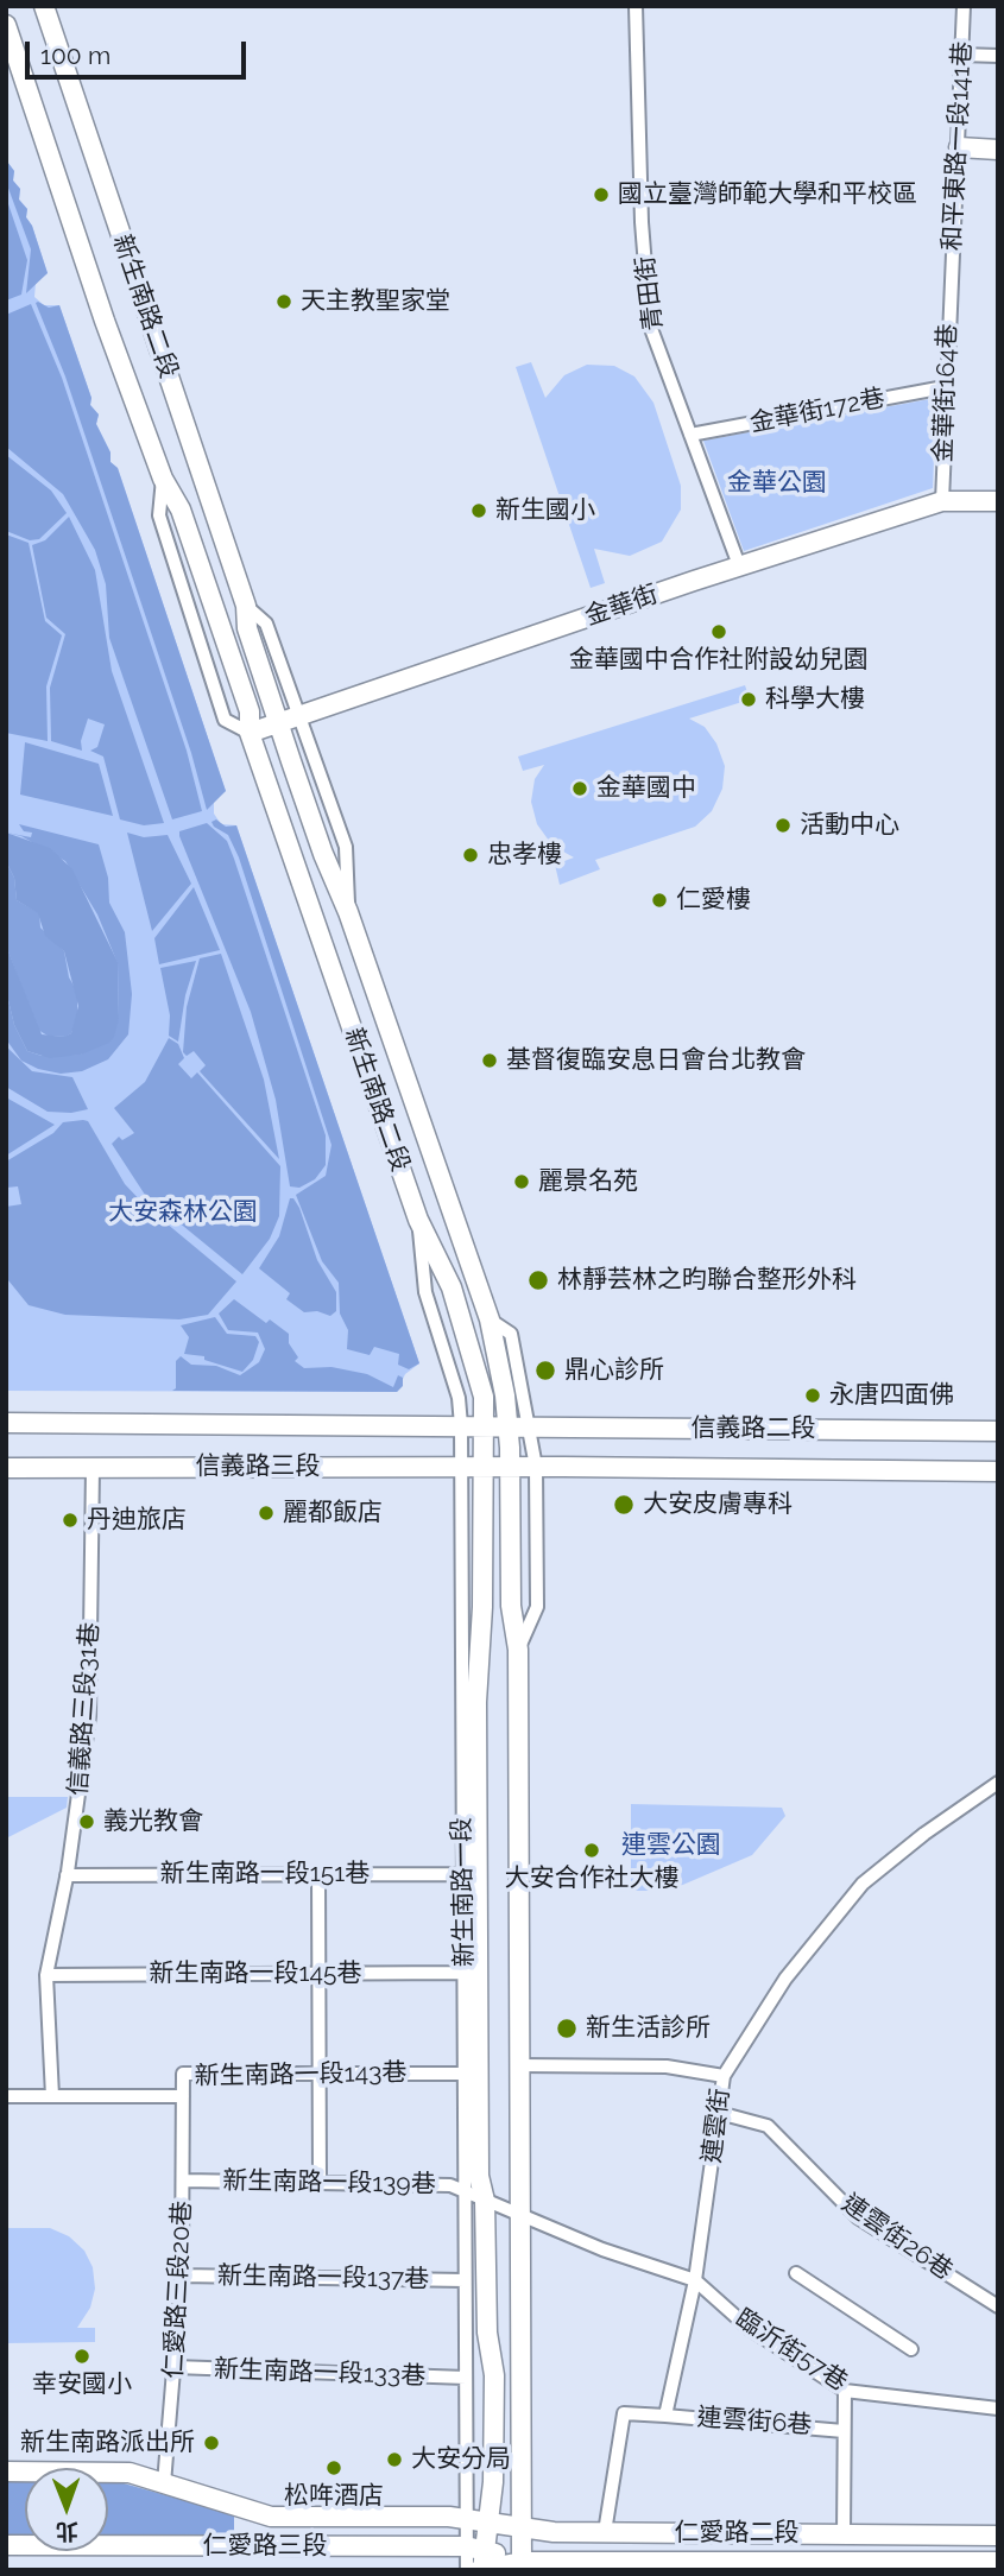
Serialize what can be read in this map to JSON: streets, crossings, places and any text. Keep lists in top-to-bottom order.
{
  "streets": {
    "main road": [
      "新生南路二段",
      "金華街",
      "信義路二段",
      "信義路三段",
      "新生南路一段",
      "仁愛路二段",
      "仁愛路三段"
    ],
    "street": [
      "和平東路一段141巷",
      "青田街",
      "金華街164巷",
      "金華街172巷",
      "信義路三段31巷",
      "新生南路一段151巷",
      "新生南路一段145巷",
      "新生南路一段143巷",
      "連雲街",
      "新生南路一段139巷",
      "連雲街26巷",
      "新生南路一段137巷",
      "仁愛路三段20巷",
      "臨沂街57巷",
      "新生南路一段133巷",
      "連雲街6巷"
    ]
  },
  "crossings": [
    ["和平東路一段141巷", "金華街164巷"],
    ["青田街", "金華街172巷"],
    ["青田街", "金華街"],
    ["新生南路二段", "金華街"],
    ["新生南路二段", "信義路二段"],
    ["新生南路二段", "信義路三段"],
    ["新生南路二段", "新生南路一段"],
    ["金華街164巷", "金華街172巷"],
    ["金華街164巷", "金華街"],
    ["信義路二段", "信義路三段"],
    ["信義路三段", "信義路三段31巷"],
    ["信義路三段", "新生南路一段"],
    ["信義路三段31巷", "新生南路一段151巷"],
    ["信義路三段31巷", "新生南路一段145巷"],
    ["信義路三段31巷", "新生南路一段143巷"],
    ["新生南路一段151巷", "新生南路一段"],
    ["新生南路一段", "新生南路一段145巷"],
    ["新生南路一段", "新生南路一段143巷"],
    ["新生南路一段", "新生南路一段139巷"],
    ["新生南路一段", "新生南路一段137巷"],
    ["新生南路一段", "新生南路一段133巷"],
    ["新生南路一段", "仁愛路二段"],
    ["新生南路一段", "仁愛路三段"],
    ["新生南路一段143巷", "仁愛路三段20巷"],
    ["連雲街", "新生南路一段139巷"],
    ["連雲街", "連雲街26巷"],
    ["連雲街", "臨沂街57巷"],
    ["連雲街", "連雲街6巷"],
    ["新生南路一段139巷", "仁愛路三段20巷"],
    ["新生南路一段139巷", "臨沂街57巷"],
    ["新生南路一段137巷", "仁愛路三段20巷"],
    ["仁愛路三段20巷", "新生南路一段133巷"],
    ["仁愛路三段20巷", "仁愛路三段"],
    ["仁愛路二段", "仁愛路三段"]
  ],
  "parks": ["金華公園", "大安森林公園", "連雲公園"],
  "places": [
    "國立臺灣師範大學和平校區",
    "天主教聖家堂",
    "新生國小",
    "金華國中合作社附設幼兒園",
    "科學大樓",
    "金華國中",
    "活動中心",
    "忠孝樓",
    "仁愛樓",
    "基督復臨安息日會台北教會",
    "麗景名苑",
    "林靜芸林之昀聯合整形外科",
    "鼎心診所",
    "永唐四面佛",
    "大安皮膚專科",
    "麗都飯店",
    "丹迪旅店",
    "義光教會",
    "大安合作社大樓",
    "新生活診所",
    "幸安國小",
    "新生南路派出所",
    "大安分局",
    "松哖酒店"
  ],
  "scale_bar": "100 m",
  "north": "bottom"
}
